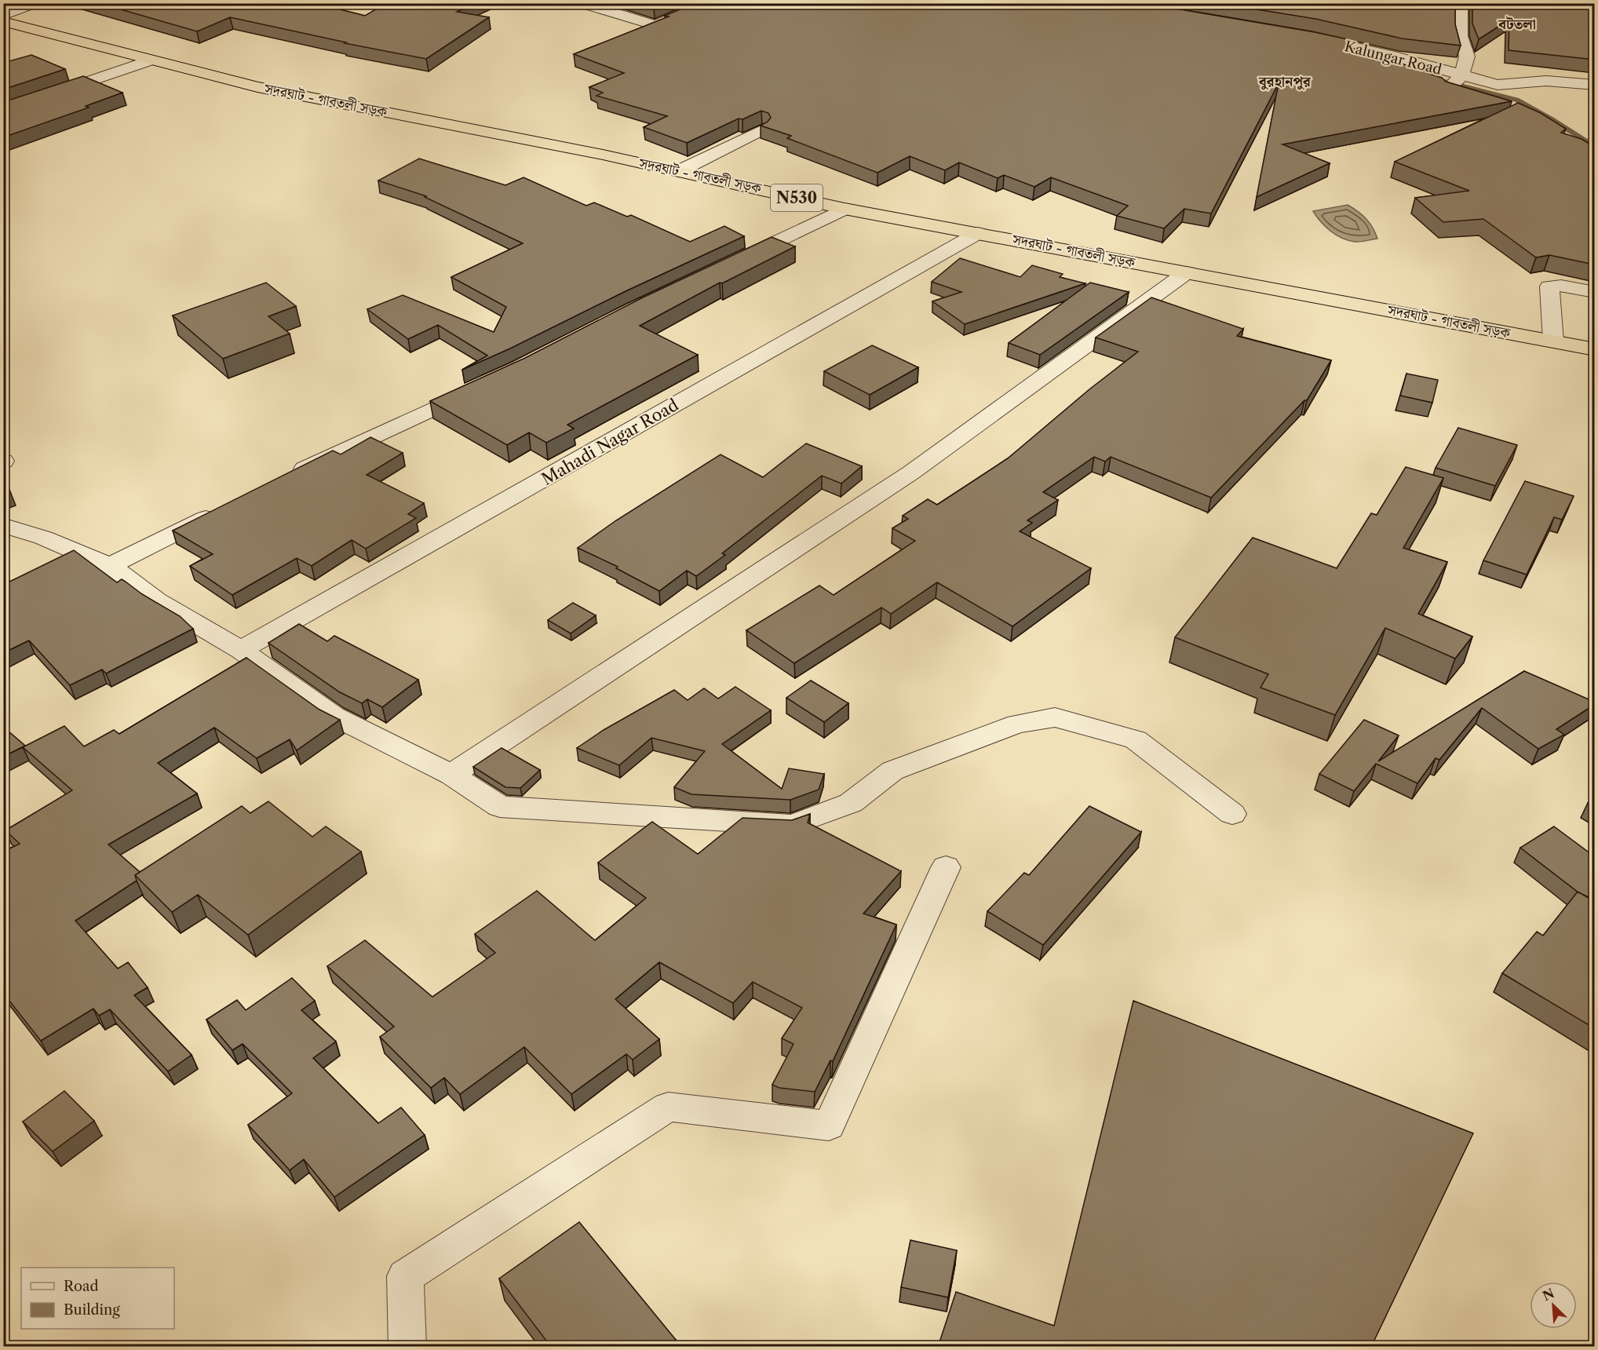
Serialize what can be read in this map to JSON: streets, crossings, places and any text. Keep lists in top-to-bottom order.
{
  "streets": {
    "highway": ["সদরঘাট - গাবতলী সড়ক", "N530"],
    "street": ["Kalungar Road", "Mahadi Nagar Road"]
  },
  "crossings": [
    ["সদরঘাট - গাবতলী সড়ক", "Mahadi Nagar Road"]
  ],
  "districts": ["বটতলা", "বুরহানপুর"],
  "legend": ["Road", "Building"],
  "north": "top left"
}
